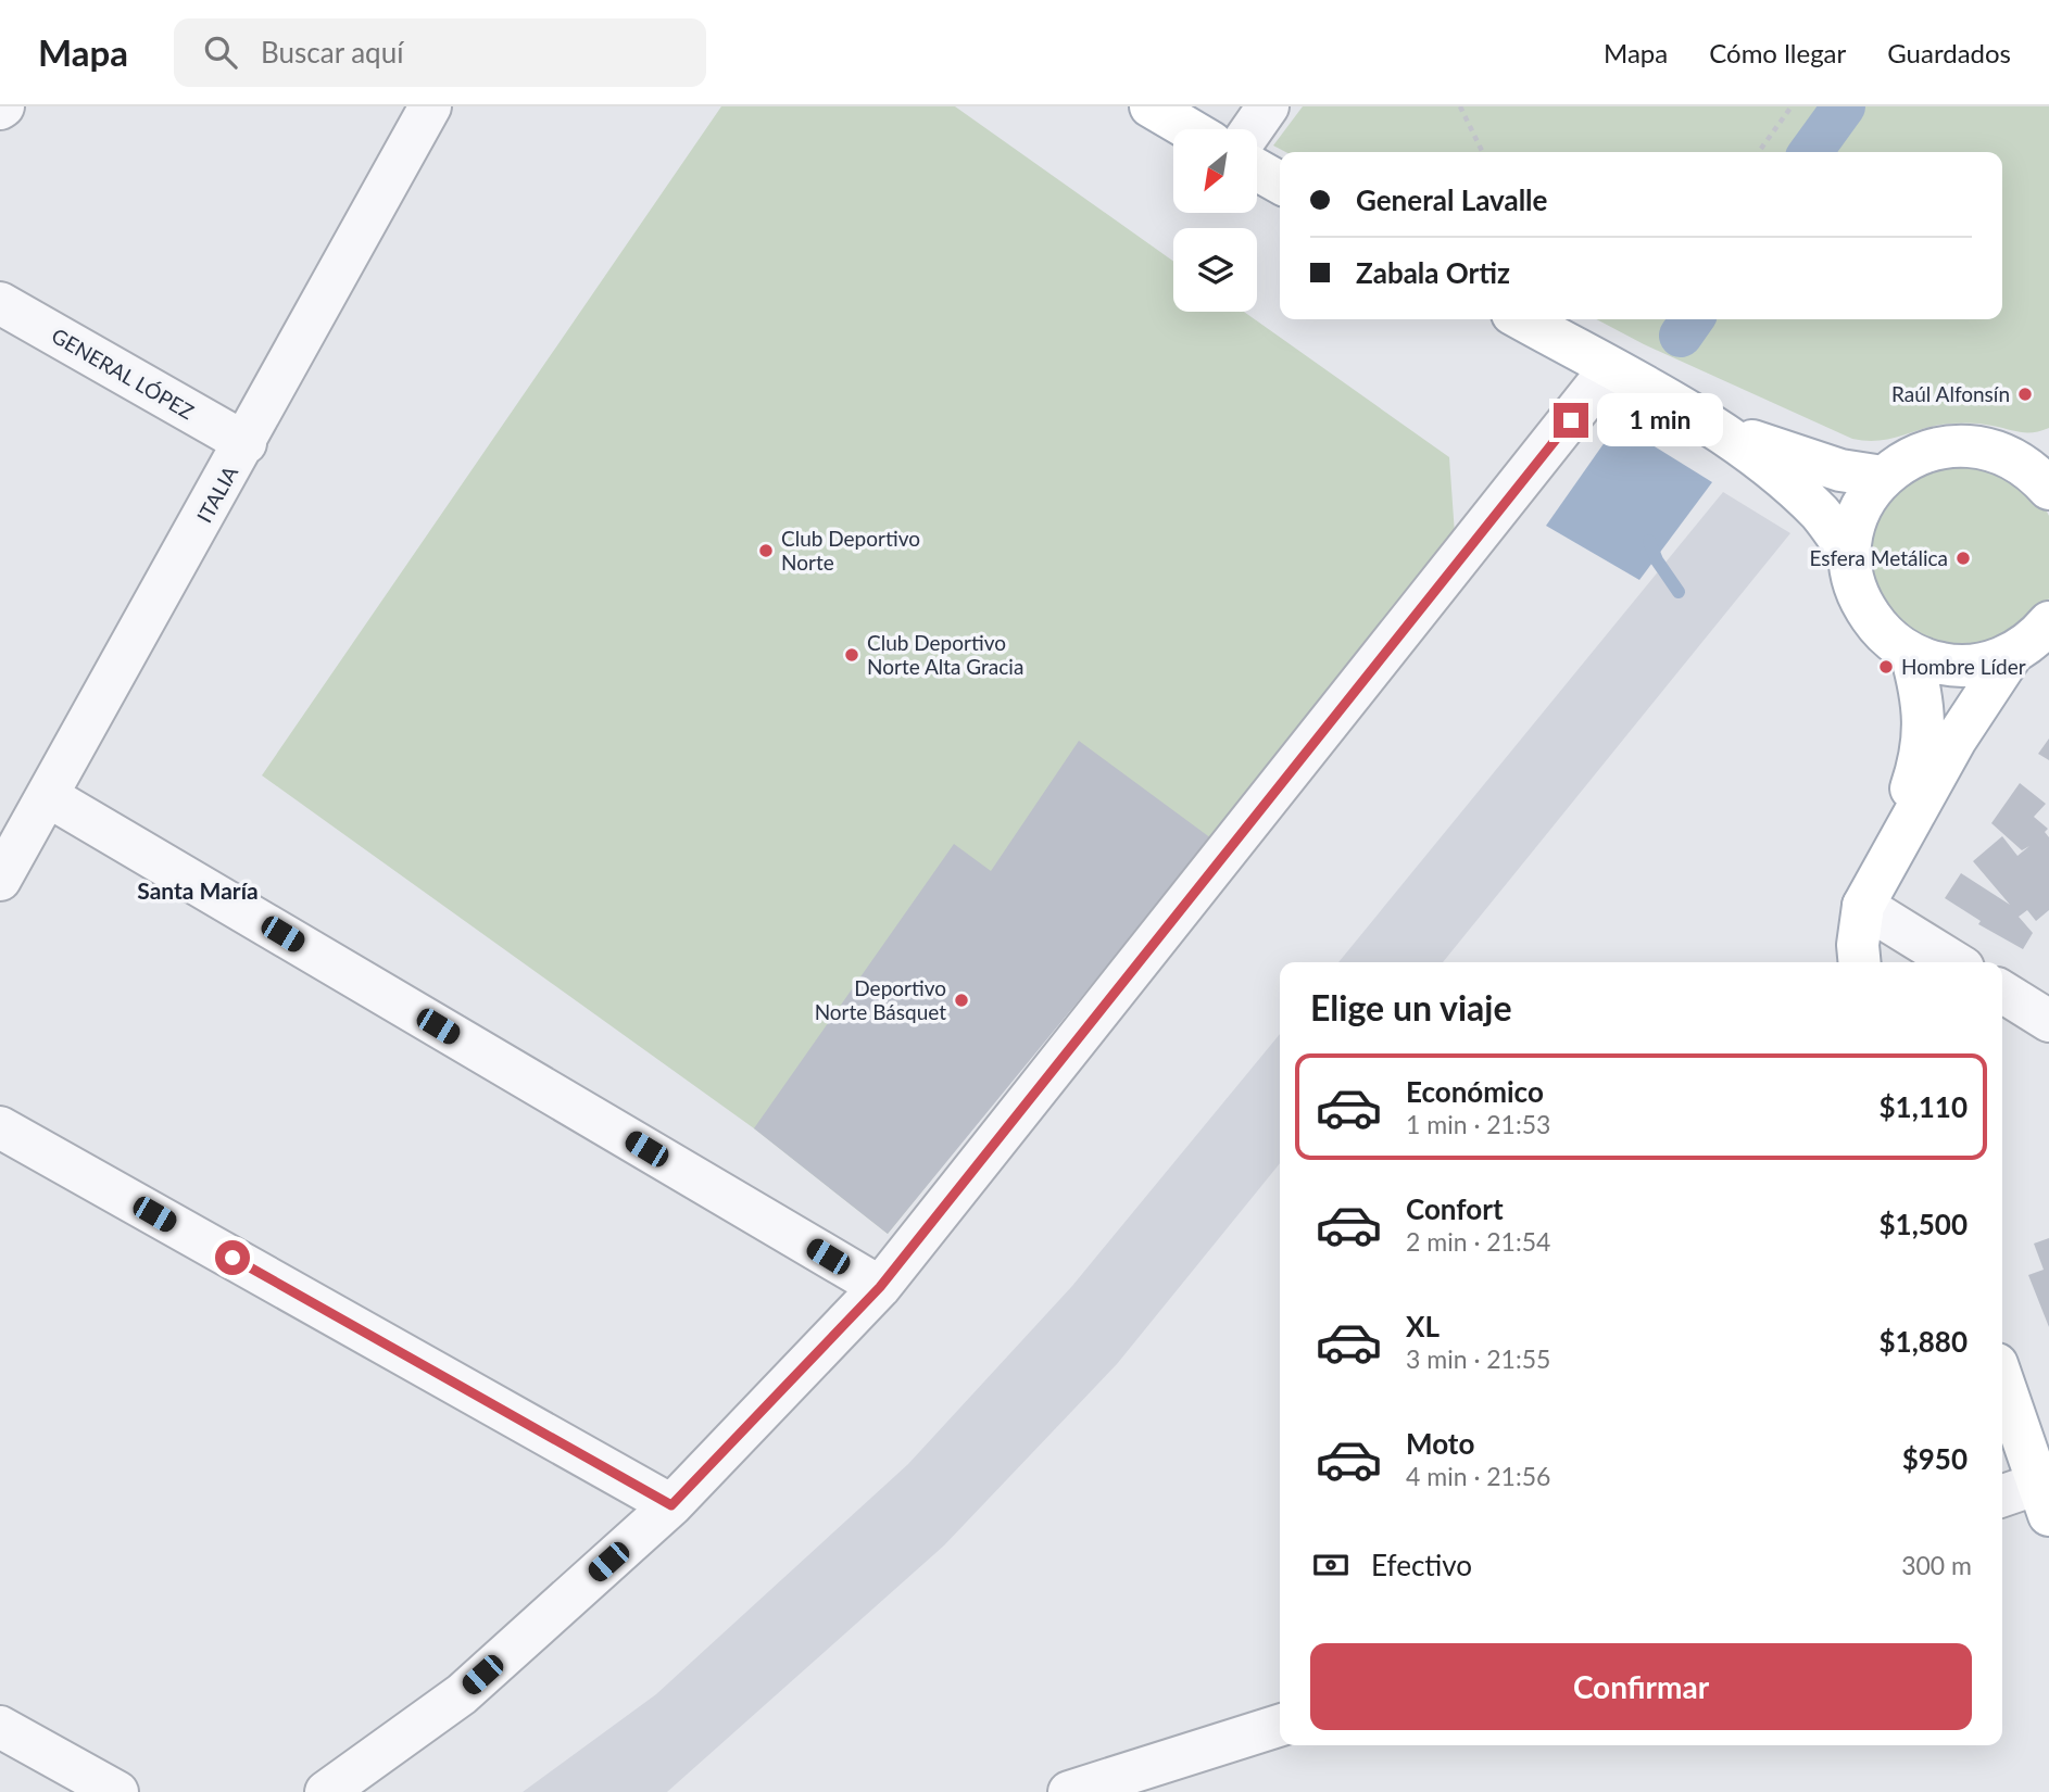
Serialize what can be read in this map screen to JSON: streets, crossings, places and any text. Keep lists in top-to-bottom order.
{
  "streets": {
    "street": ["GENERAL LÓPEZ", "ITALIA"]
  },
  "crossings": [
    ["GENERAL LÓPEZ", "ITALIA"]
  ],
  "districts": ["Santa María"],
  "places": [
    "Raúl Alfonsín",
    "Club Deportivo Norte",
    "Esfera Metálica",
    "Club Deportivo Norte Alta Gracia",
    "Hombre Líder",
    "Deportivo Norte Básquet"
  ],
  "north": "bottom left",
  "page": {
    "header": "Mapa",
    "search": "Buscar aquí",
    "nav": ["Mapa", "Cómo llegar", "Guardados"],
    "banner": ["General Lavalle", "Zabala Ortiz"],
    "bubble": "1 min",
    "heading": "Elige un viaje",
    "list": [
      {
        "name": "Económico",
        "note": "1 min · 21:53",
        "value": "$1,110"
      },
      {
        "name": "Confort",
        "note": "2 min · 21:54",
        "value": "$1,500"
      },
      {
        "name": "XL",
        "note": "3 min · 21:55",
        "value": "$1,880"
      },
      {
        "name": "Moto",
        "note": "4 min · 21:56",
        "value": "$950"
      }
    ],
    "pay": ["Efectivo", "300 m"],
    "buttons": "Confirmar"
  }
}
